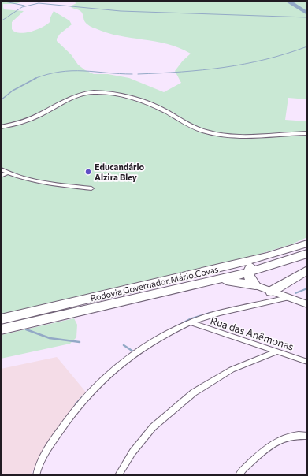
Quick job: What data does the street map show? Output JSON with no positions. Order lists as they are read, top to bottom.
{
  "streets": {
    "highway": ["Rodovia Governador Mário Covas"],
    "street": ["Rua das Anêmonas"]
  },
  "places": ["Educandário Alzira Bley"]
}
